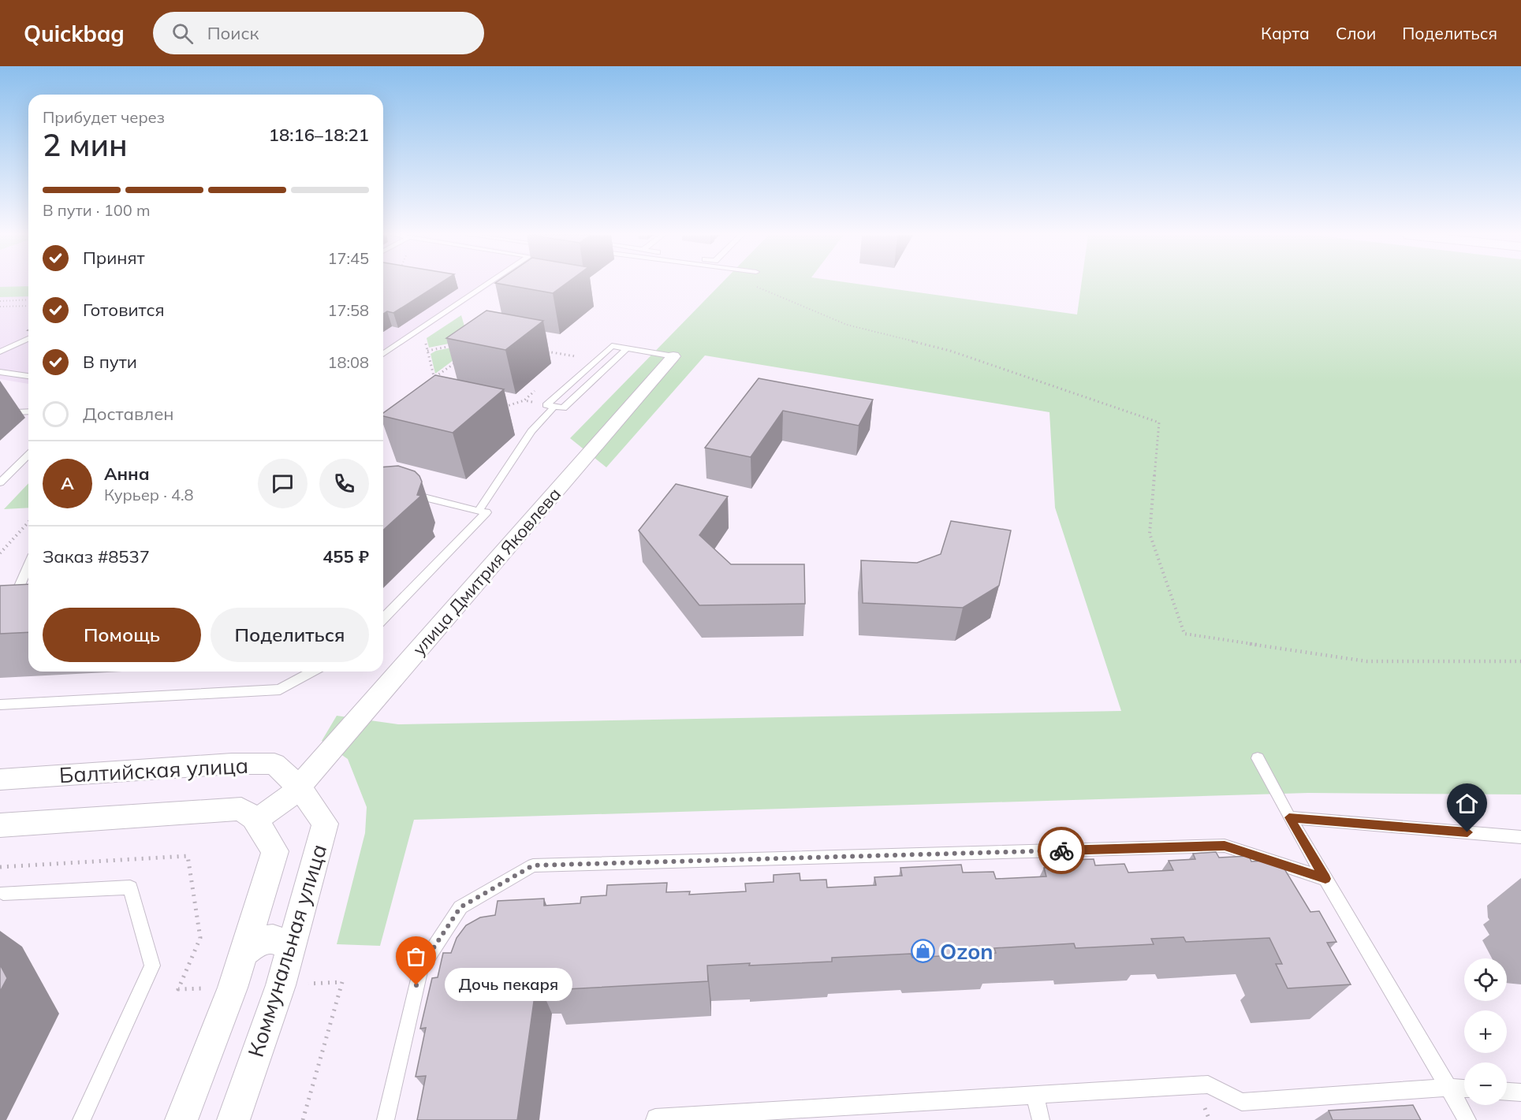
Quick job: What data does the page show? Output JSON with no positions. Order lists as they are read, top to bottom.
{
  "streets": {
    "street": ["улица Дмитрия Яковлева", "Балтийская улица", "Коммунальная улица"]
  },
  "crossings": [
    ["улица Дмитрия Яковлева", "Балтийская улица"],
    ["улица Дмитрия Яковлева", "Коммунальная улица"],
    ["Балтийская улица", "Коммунальная улица"]
  ],
  "places": {
    "shop": ["Ozon"],
    "other": ["Дочь пекаря"]
  },
  "page": {
    "header": "Quickbag",
    "search": "Поиск",
    "nav": ["Карта", "Слои", "Поделиться"],
    "heading": ["2 мин", "Прибудет через", "18:16–18:21"],
    "panel": [
      "Анна",
      "Курьер · 4.8",
      "Заказ #8537",
      "455 ₽"
    ],
    "bar": "В пути · 100 m",
    "list": [
      ["Принят", "17:45"],
      ["Готовится", "17:58"],
      ["В пути", "18:08"],
      "Доставлен"
    ],
    "round": "А",
    "buttons": ["Помощь", "Поделиться"],
    "map_buttons": ["+", "−"],
    "bubble": "Дочь пекаря"
  }
}
